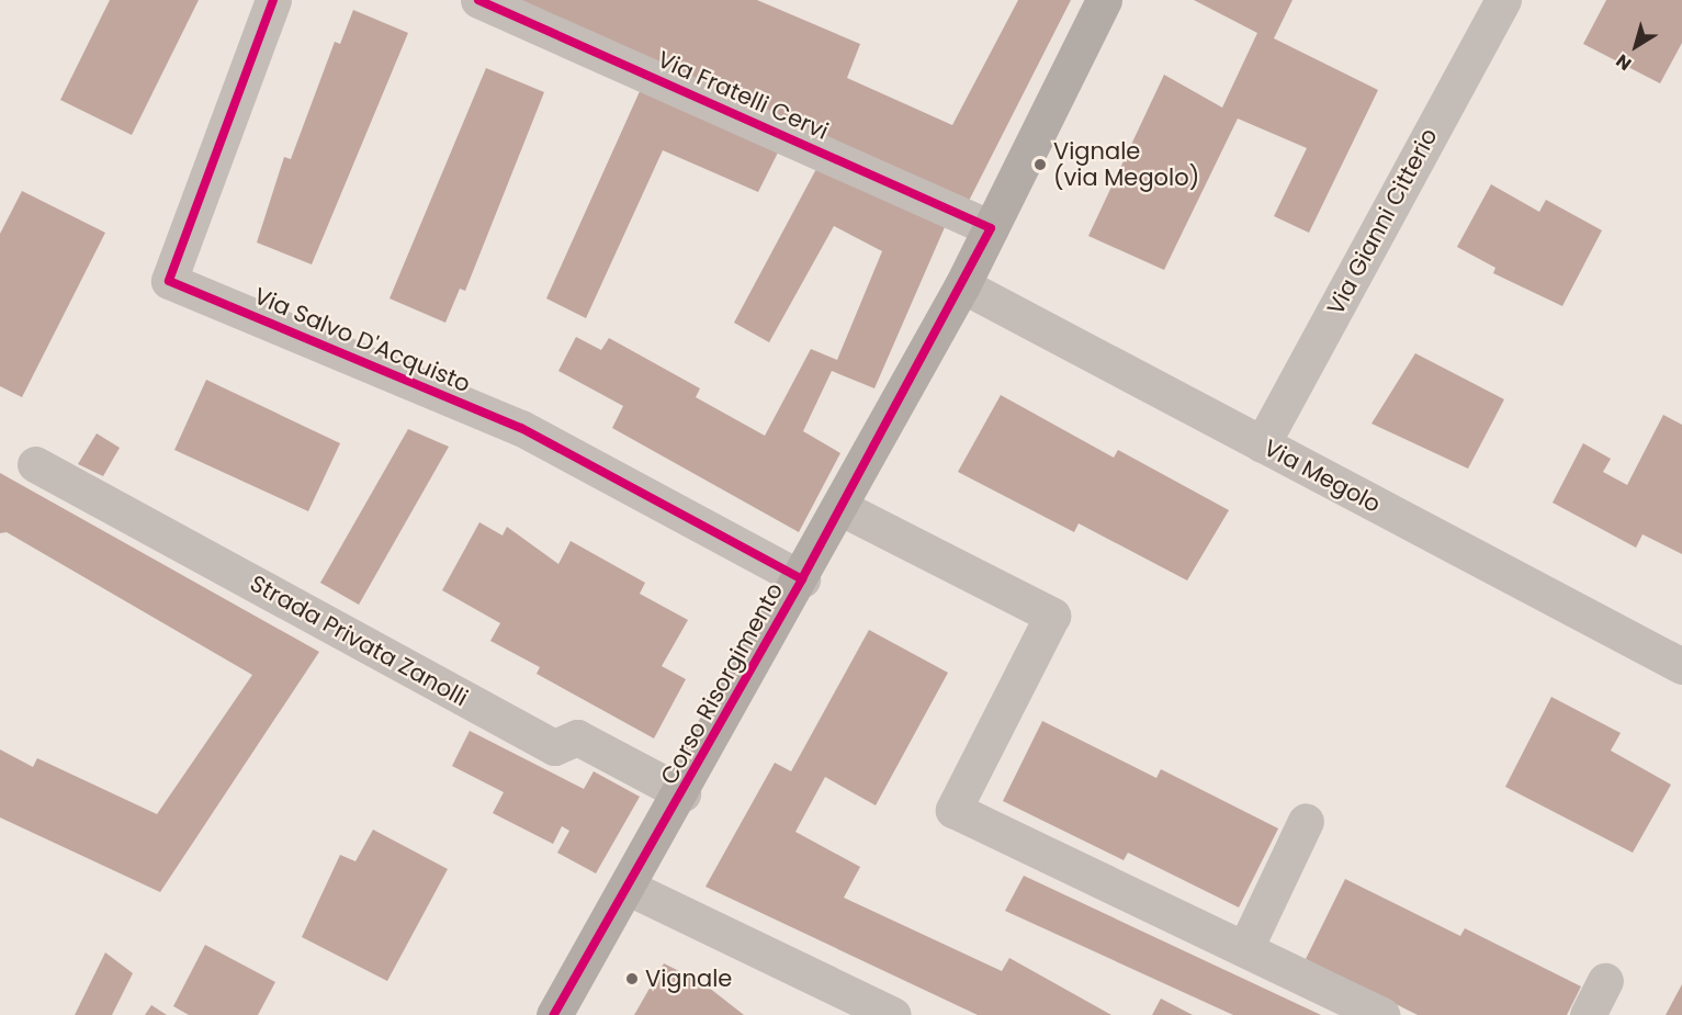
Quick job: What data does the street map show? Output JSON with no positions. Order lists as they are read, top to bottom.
{
  "streets": {
    "main road": ["Corso Risorgimento"],
    "street": [
      "Via Fratelli Cervi",
      "Via Gianni Citterio",
      "Via Salvo D'Acquisto",
      "Via Megolo",
      "Strada Privata Zanolli"
    ]
  },
  "crossings": [
    ["Via Fratelli Cervi", "Corso Risorgimento"],
    ["Via Gianni Citterio", "Via Megolo"],
    ["Via Salvo D'Acquisto", "Corso Risorgimento"],
    ["Via Megolo", "Corso Risorgimento"],
    ["Strada Privata Zanolli", "Corso Risorgimento"]
  ],
  "places": ["Vignale (via Megolo)", "Vignale"],
  "north": "bottom left"
}
